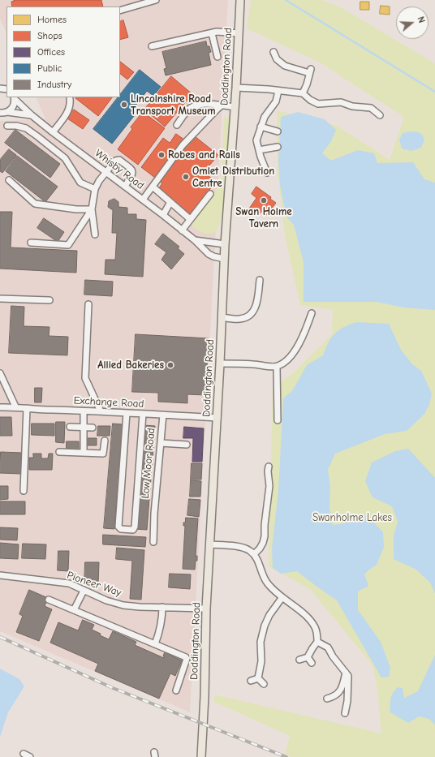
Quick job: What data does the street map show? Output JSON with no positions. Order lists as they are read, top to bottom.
{
  "streets": {
    "main road": ["Doddington Road"],
    "street": [
      "Whisby Road",
      "Exchange Road",
      "Low Moor Road",
      "Pioneer Way"
    ]
  },
  "crossings": [
    ["Doddington Road", "Whisby Road"],
    ["Doddington Road", "Exchange Road"],
    ["Doddington Road", "Pioneer Way"],
    ["Exchange Road", "Low Moor Road"]
  ],
  "parks": ["Swanholme Lakes"],
  "places": [
    "Lincolnshire Road Transport Museum",
    "Robes and Rails",
    "Omlet Distribution Centre",
    "Swan Holme Tavern",
    "Allied Bakeries"
  ],
  "legend": [
    "Homes",
    "Shops",
    "Offices",
    "Public",
    "Industry"
  ],
  "north": "right"
}
